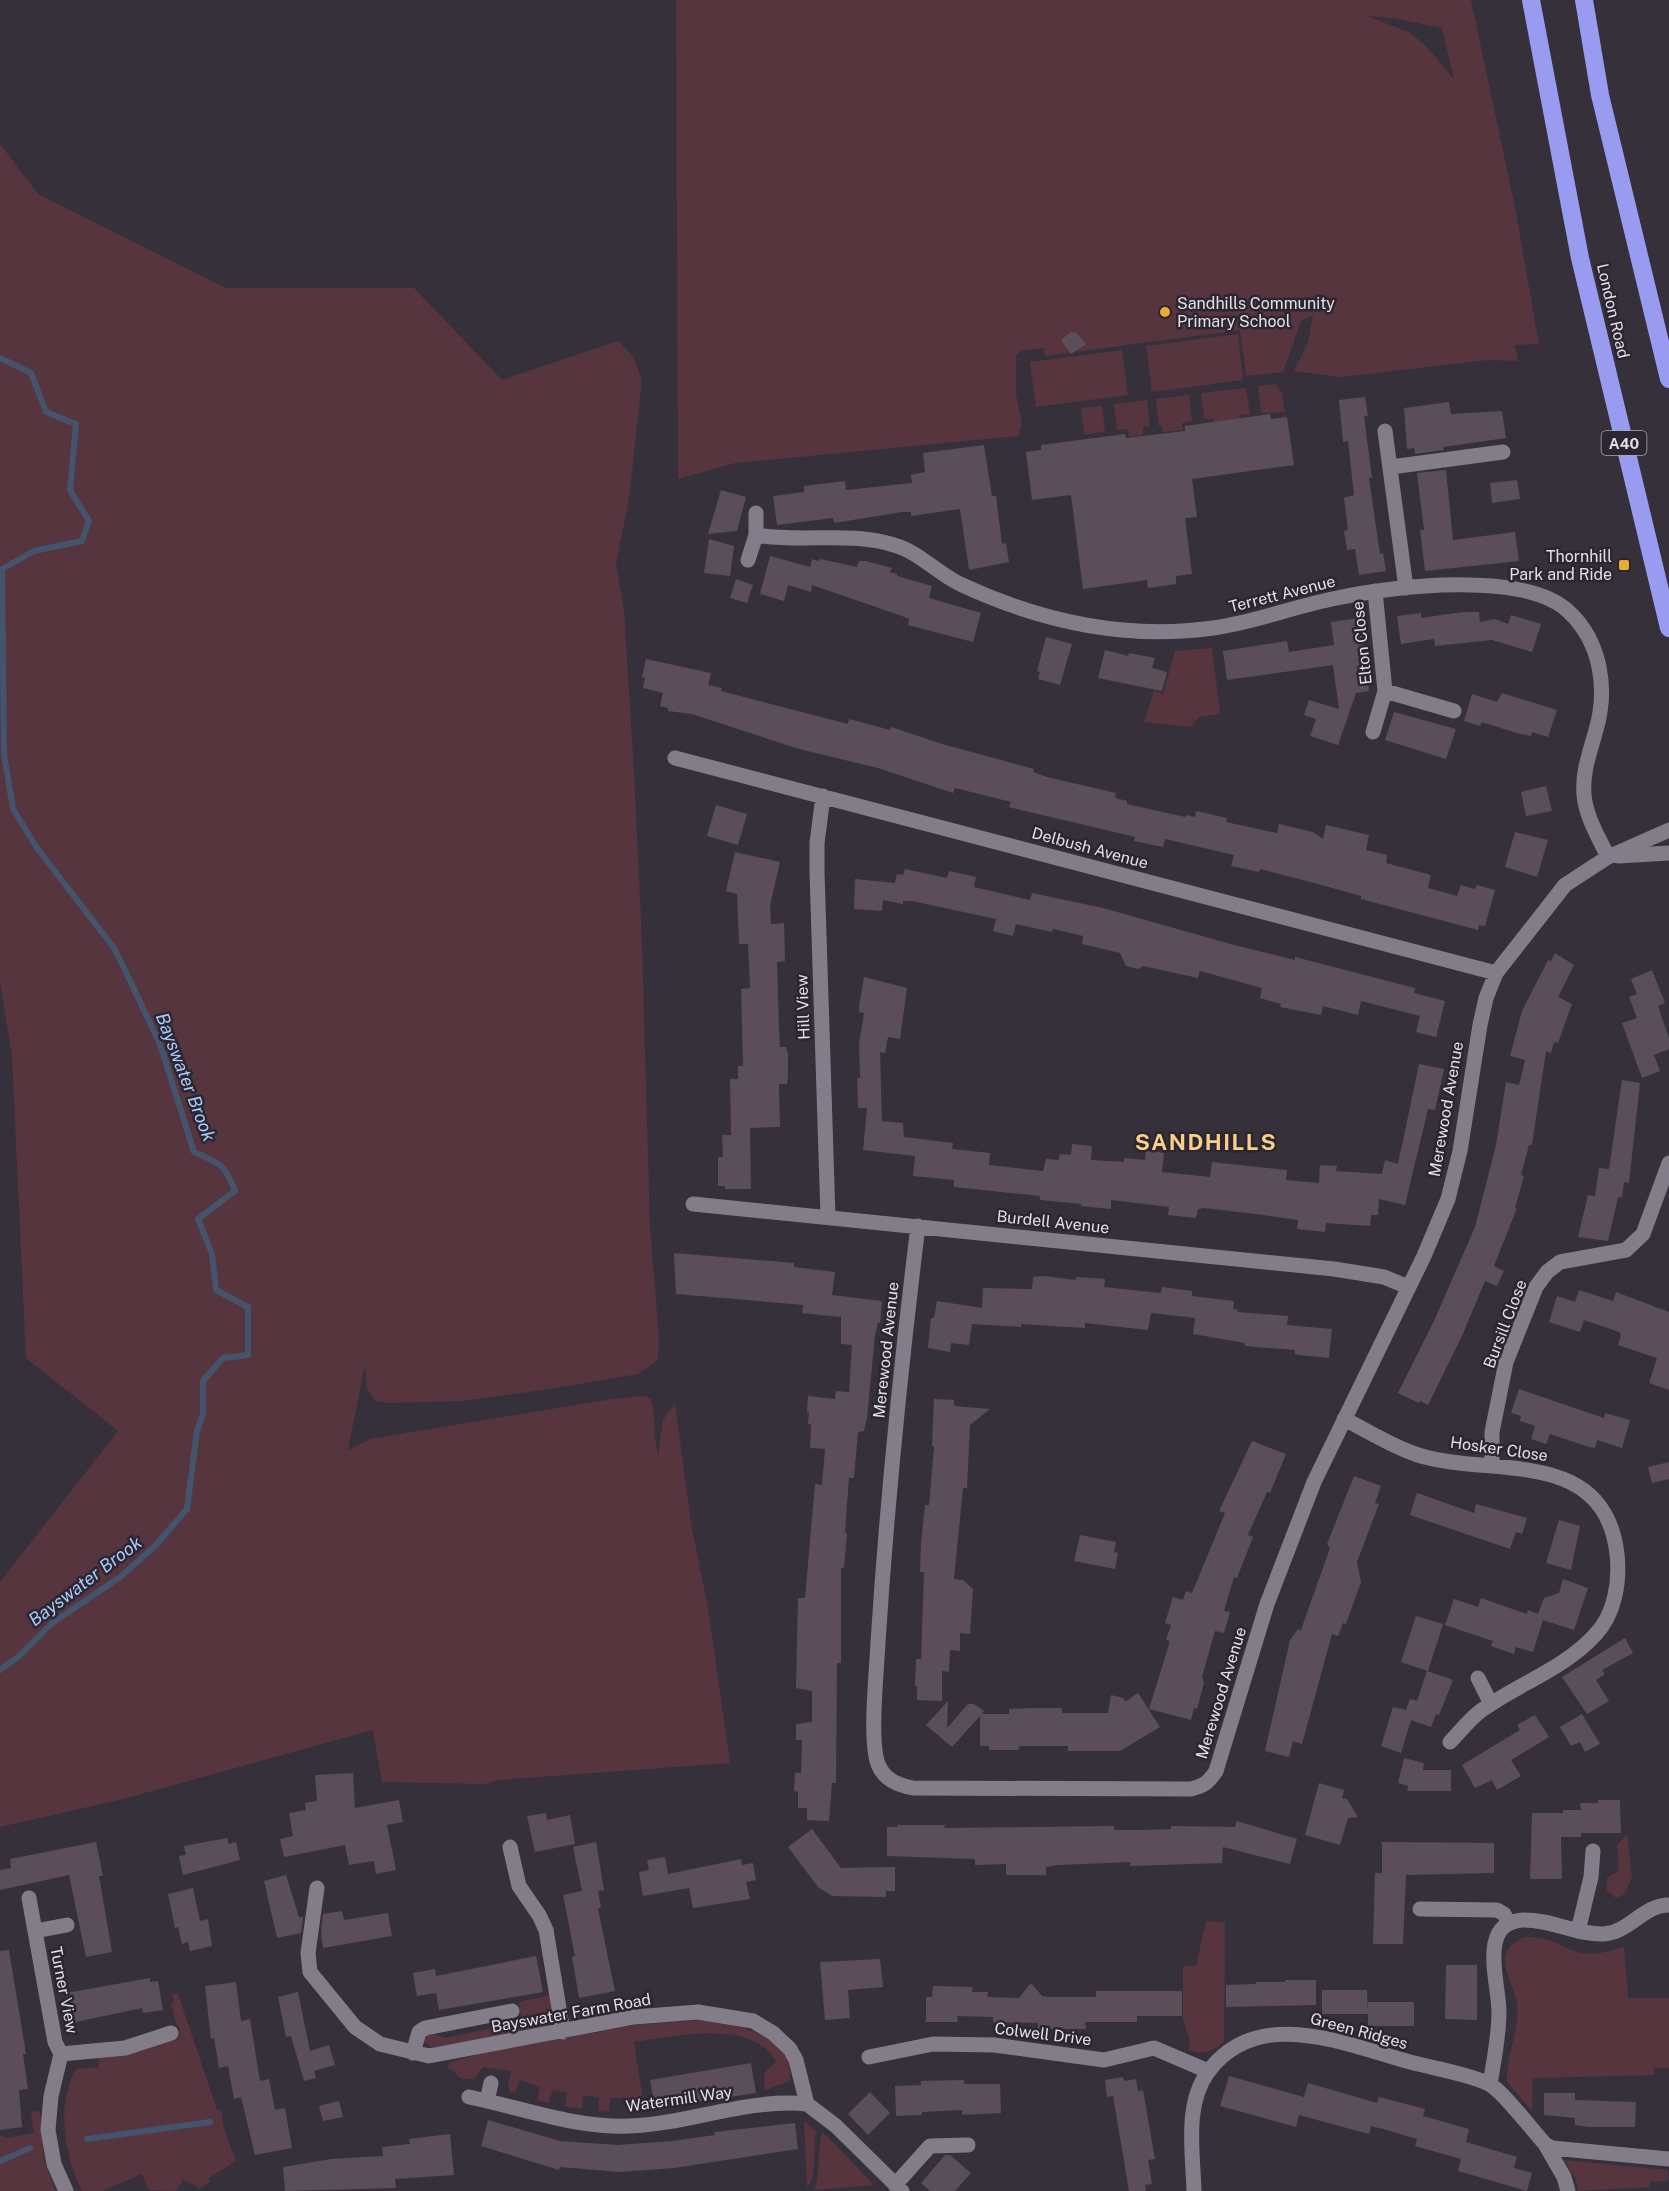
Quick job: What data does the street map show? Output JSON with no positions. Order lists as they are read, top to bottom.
{
  "streets": {
    "highway": ["London Road", "A40"],
    "street": [
      "Terrett Avenue",
      "Elton Close",
      "Delbush Avenue",
      "Hill View",
      "Merewood Avenue",
      "Burdell Avenue",
      "Bursill Close",
      "Hosker Close",
      "Turner View",
      "Bayswater Farm Road",
      "Green Ridges",
      "Colwell Drive",
      "Watermill Way"
    ]
  },
  "crossings": [
    ["Terrett Avenue", "Elton Close"],
    ["Terrett Avenue", "Merewood Avenue"],
    ["Delbush Avenue", "Hill View"],
    ["Delbush Avenue", "Merewood Avenue"],
    ["Hill View", "Burdell Avenue"],
    ["Merewood Avenue", "Burdell Avenue"],
    ["Merewood Avenue", "Hosker Close"],
    ["Bursill Close", "Hosker Close"],
    ["Bayswater Farm Road", "Watermill Way"],
    ["Green Ridges", "Colwell Drive"]
  ],
  "districts": ["SANDHILLS"],
  "water": ["Bayswater Brook"],
  "places": {
    "other": ["Sandhills Community Primary School"],
    "transit": ["Thornhill Park and Ride"]
  }
}
